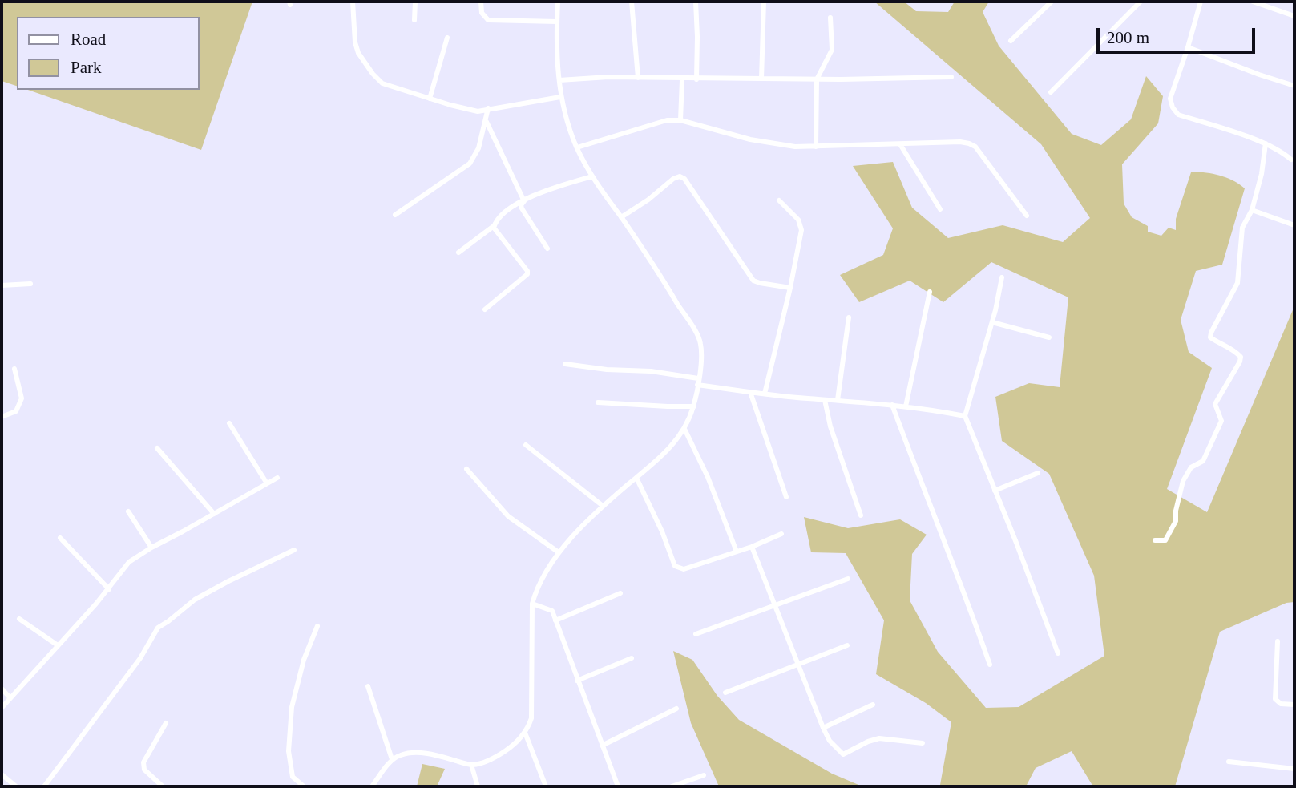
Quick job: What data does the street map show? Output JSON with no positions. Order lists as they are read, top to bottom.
{
  "legend": ["Road", "Park"],
  "scale_bar": "200 m"
}
